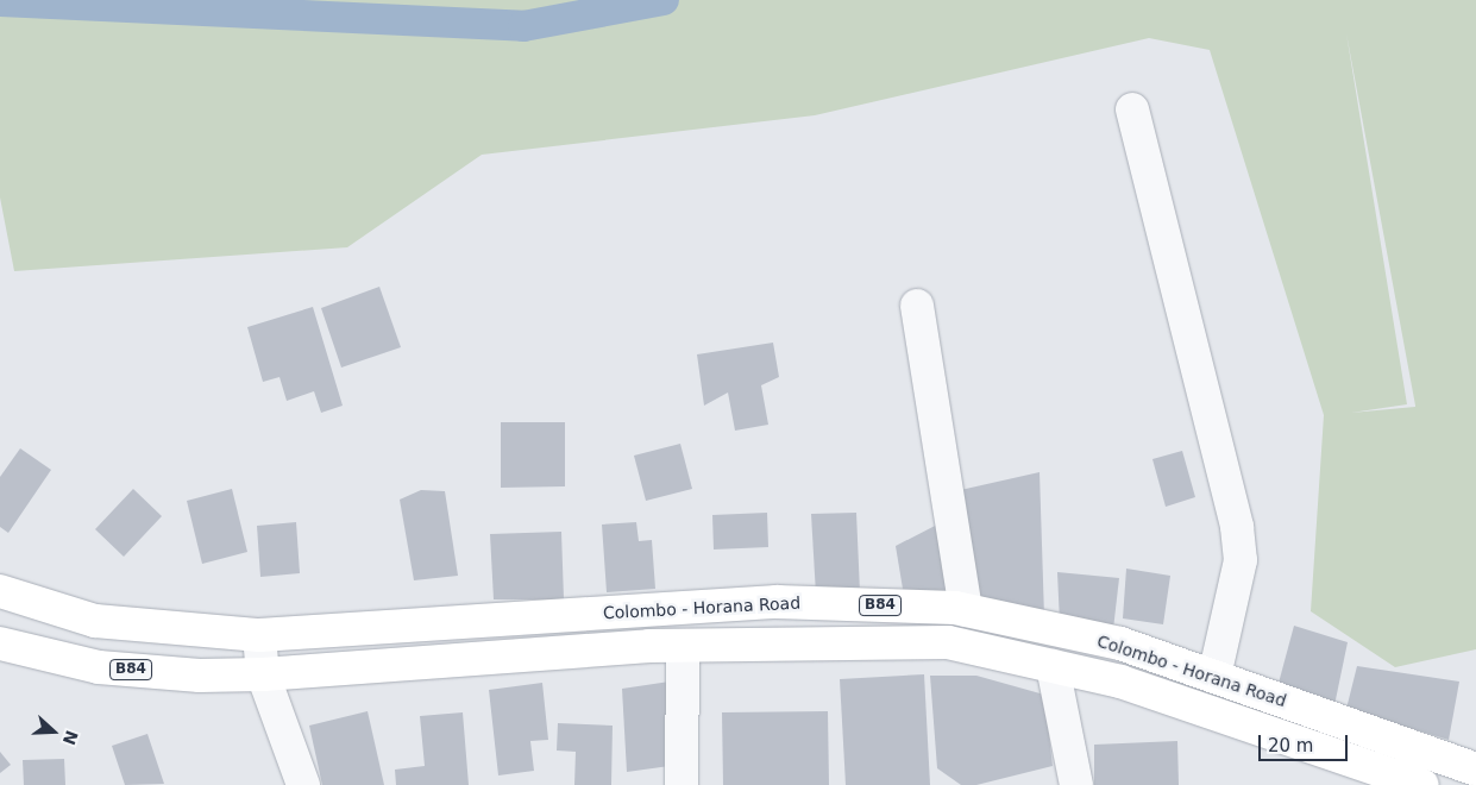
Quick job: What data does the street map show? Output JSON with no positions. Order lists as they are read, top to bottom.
{
  "streets": {
    "main road": ["B84", "Colombo - Horana Road"]
  },
  "crossings": [
    ["B84", "Colombo - Horana Road"]
  ],
  "scale_bar": "20 m",
  "north": "right"
}
